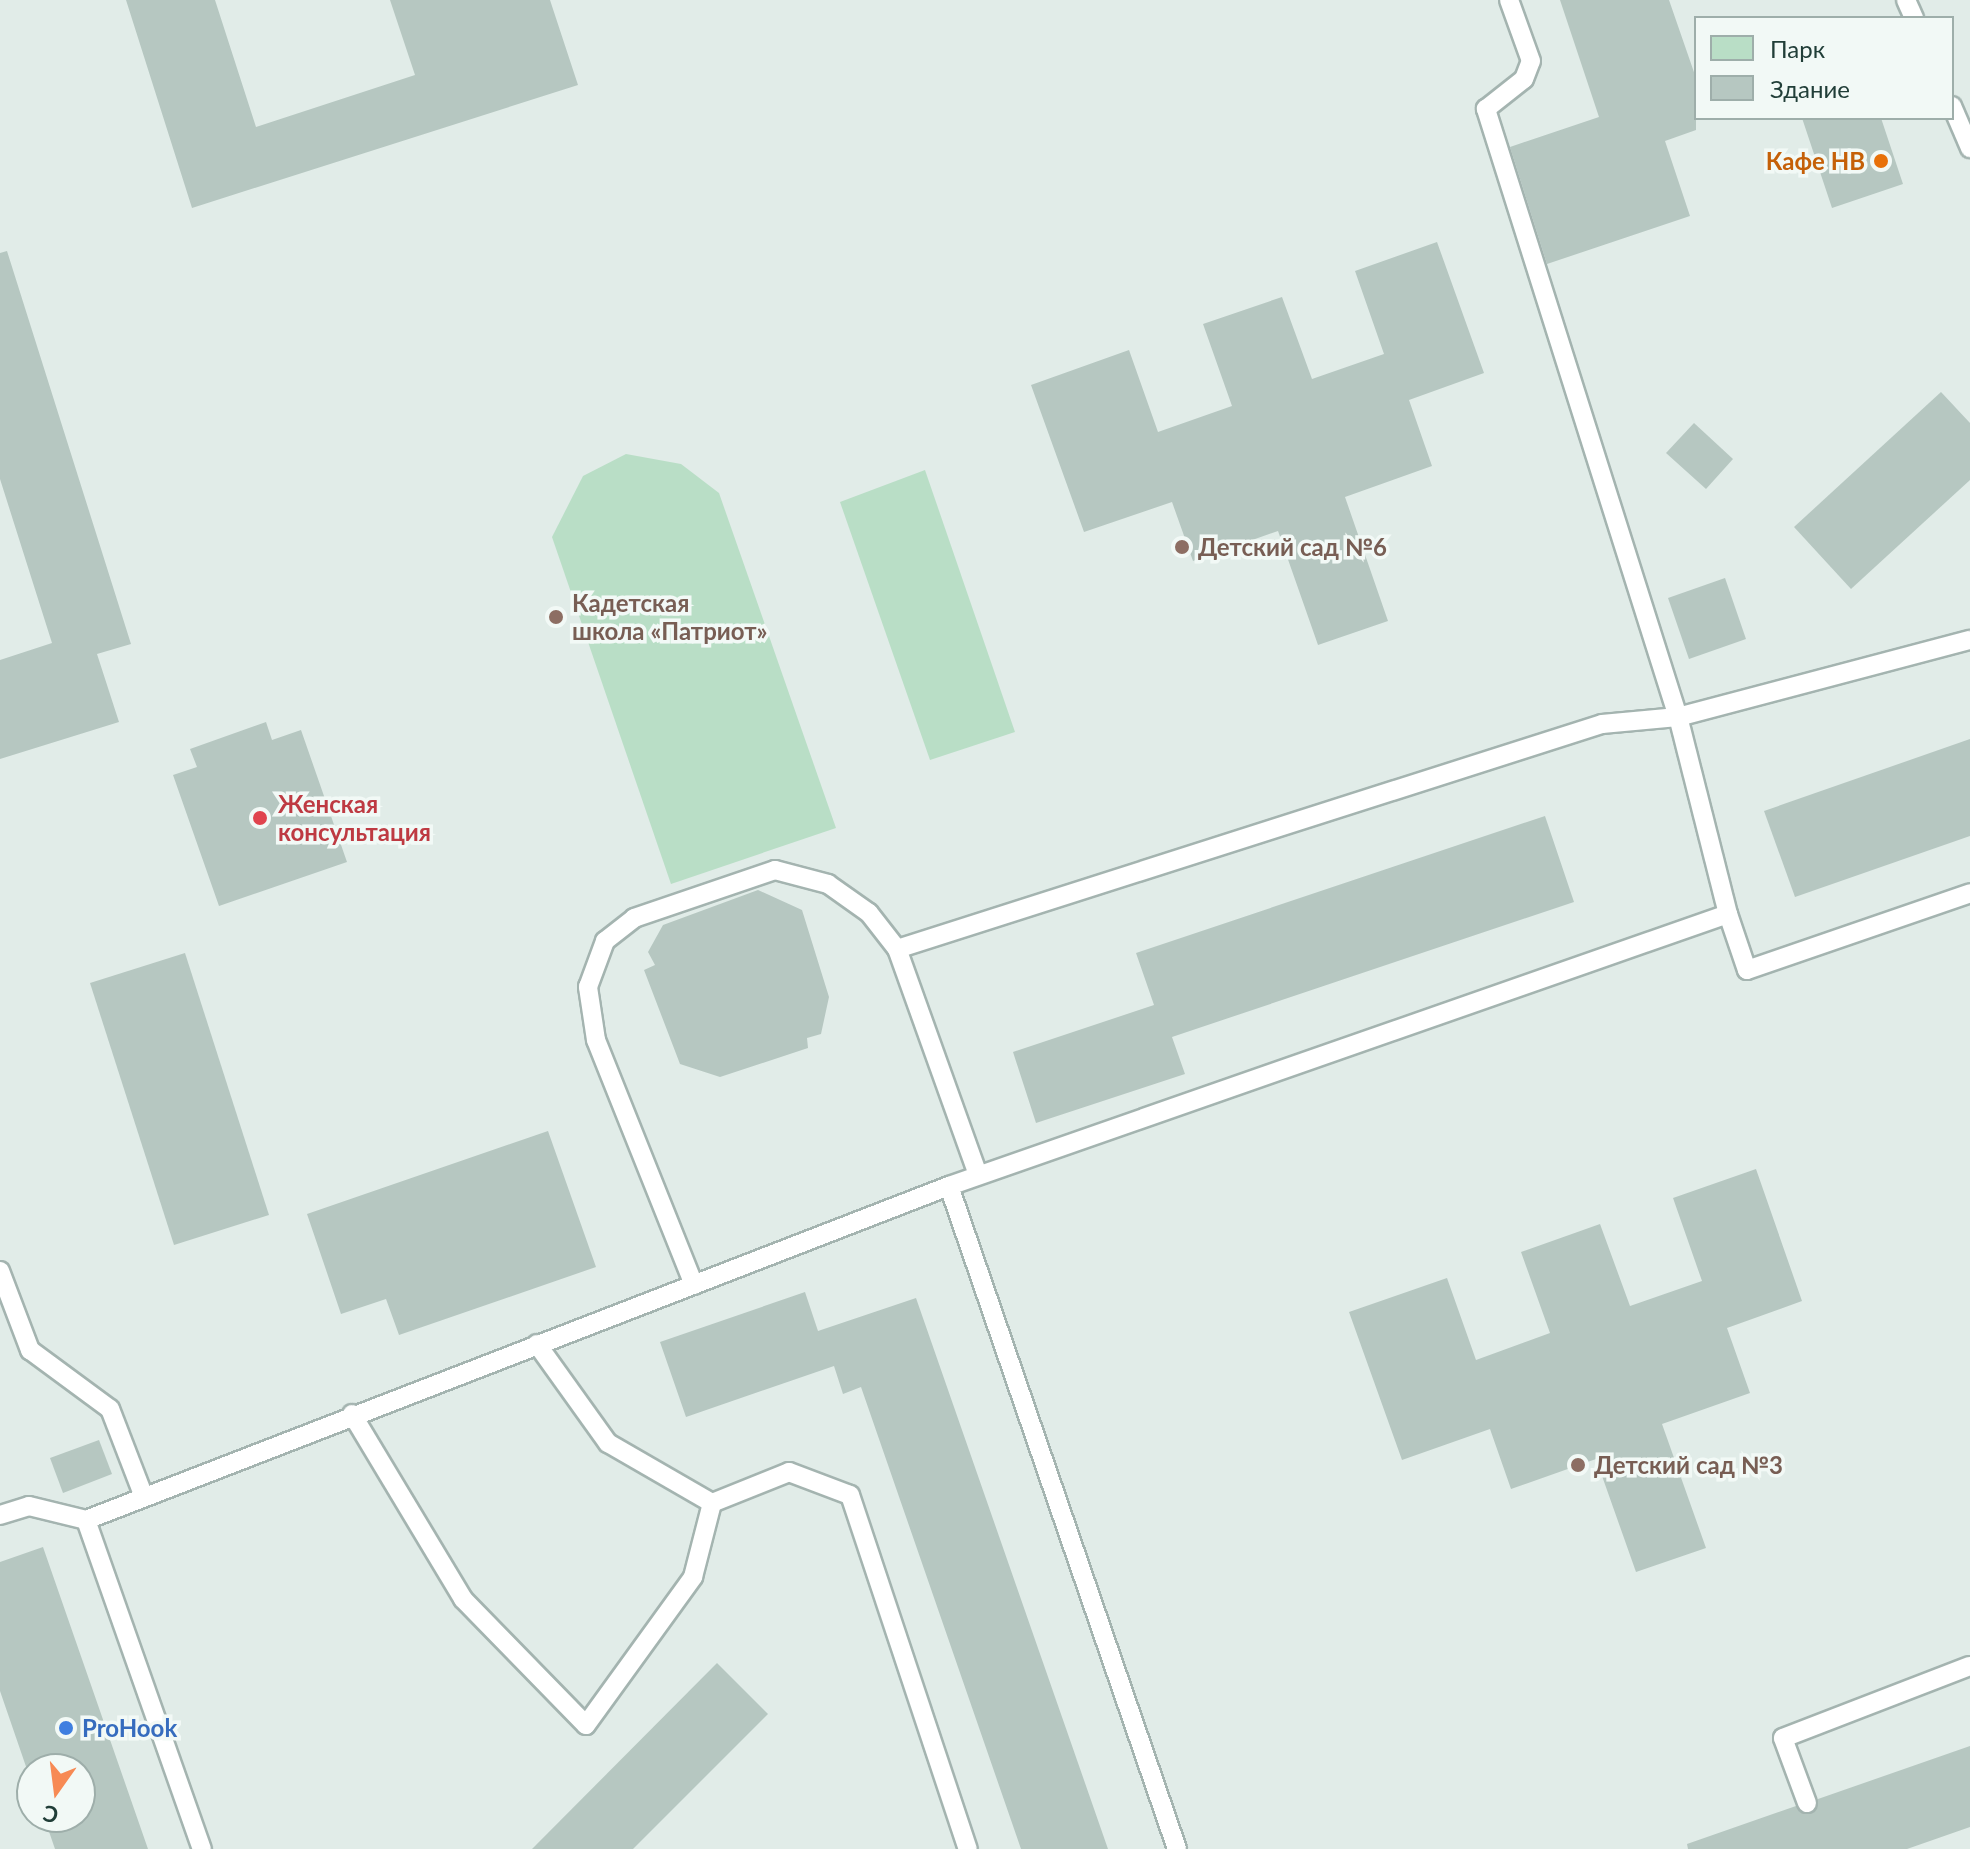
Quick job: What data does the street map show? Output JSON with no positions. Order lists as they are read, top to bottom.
{
  "places": [
    "Кафе HB",
    "Детский сад №6",
    "Кадетская школа «Патриот»",
    "Женская консультация",
    "Детский сад №3",
    "ProHook"
  ],
  "legend": ["Парк", "Здание"],
  "north": "bottom"
}
